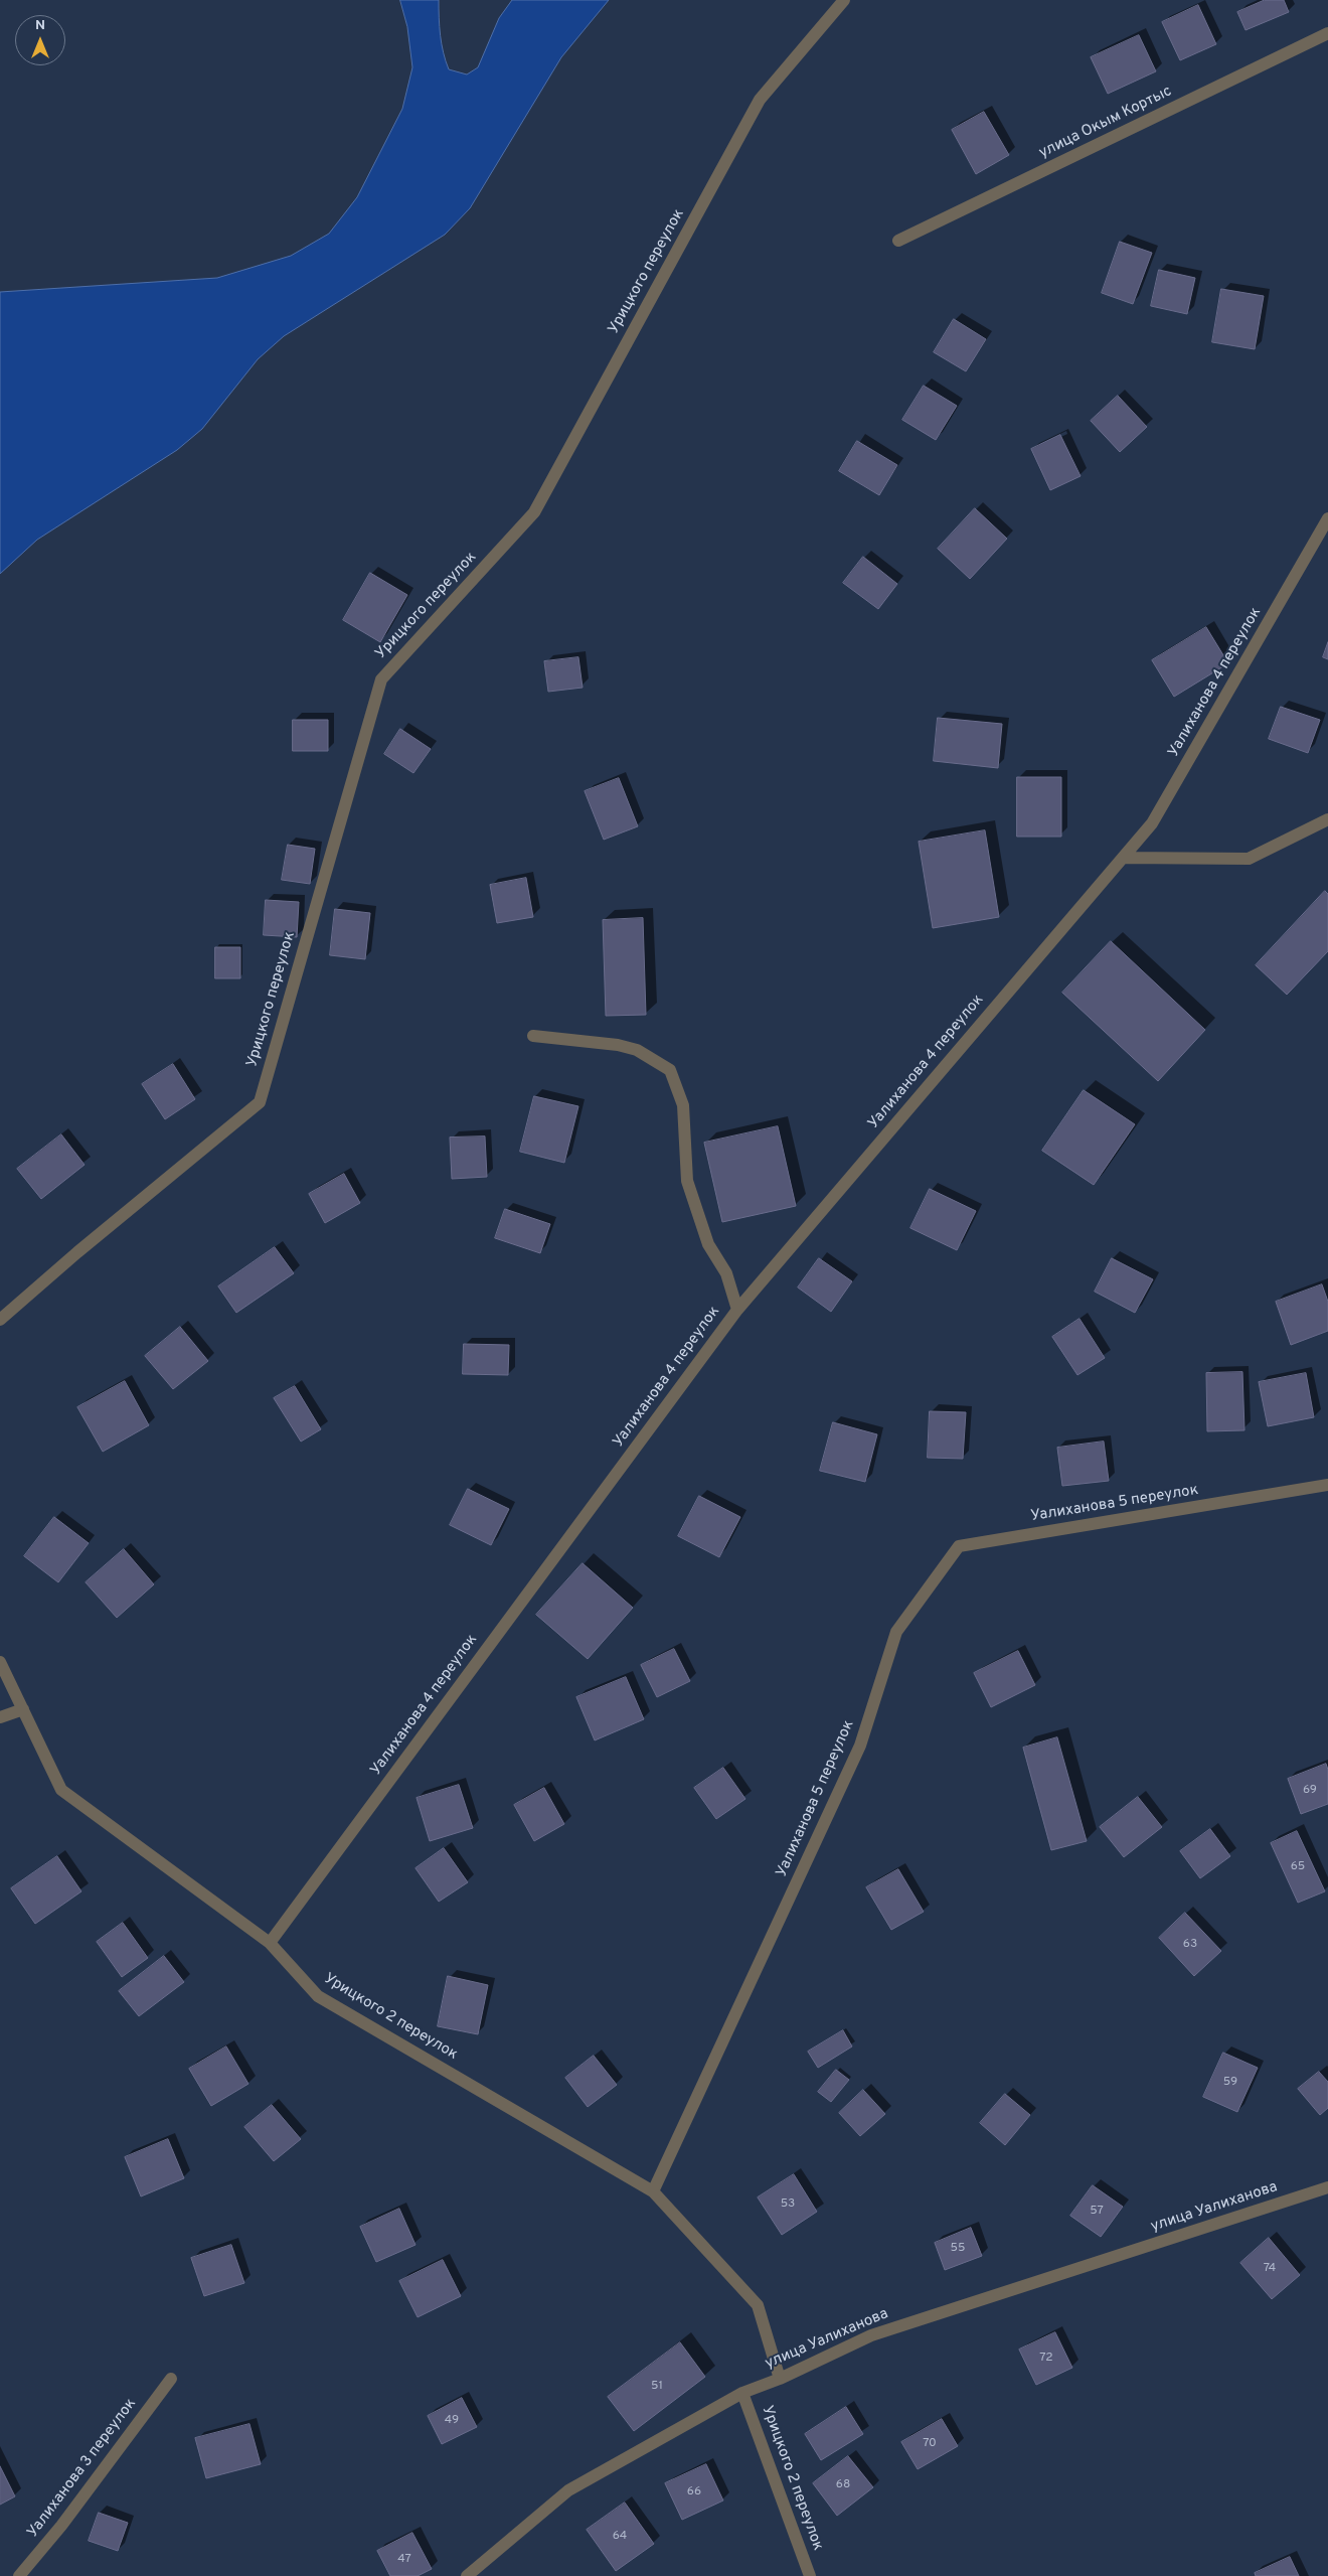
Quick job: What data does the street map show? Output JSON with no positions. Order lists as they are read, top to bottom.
{
  "streets": {
    "street": [
      "улица Окым Кортыс",
      "Урицкого переулок",
      "Уалиханова 4 переулок",
      "Уалиханова 5 переулок",
      "Урицкого 2 переулок",
      "улица Уалиханова",
      "Уалиханова 3 переулок"
    ]
  },
  "crossings": [
    ["Уалиханова 4 переулок", "Урицкого 2 переулок"],
    ["Уалиханова 5 переулок", "Урицкого 2 переулок"],
    ["Урицкого 2 переулок", "улица Уалиханова"]
  ],
  "house_numbers": [
    "69",
    "65",
    "63",
    "59",
    "53",
    "57",
    "55",
    "74",
    "72",
    "51",
    "49",
    "70",
    "68",
    "66",
    "64",
    "47"
  ],
  "north": "top"
}
